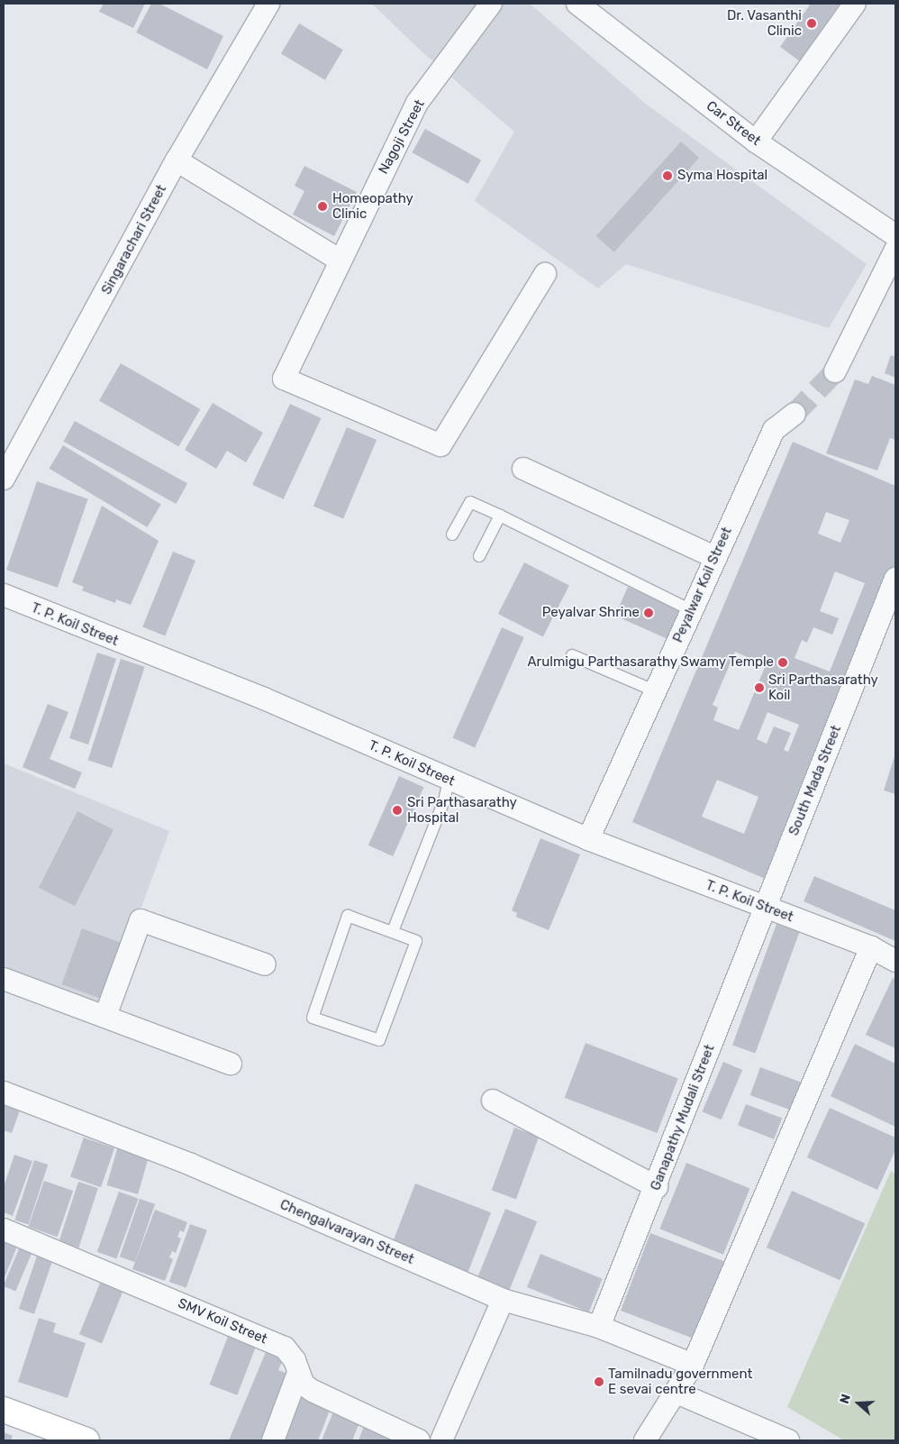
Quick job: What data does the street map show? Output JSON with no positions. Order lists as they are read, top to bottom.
{
  "streets": {
    "street": [
      "Car Street",
      "Nagoji Street",
      "Singarachari Street",
      "Peyalwar Koil Street",
      "T. P. Koil Street",
      "South Mada Street",
      "Ganapathy Mudali Street",
      "Chengalvarayan Street",
      "SMV Koil Street"
    ]
  },
  "crossings": [
    ["Peyalwar Koil Street", "T. P. Koil Street"],
    ["T. P. Koil Street", "South Mada Street"],
    ["T. P. Koil Street", "Ganapathy Mudali Street"],
    ["South Mada Street", "Ganapathy Mudali Street"],
    ["Ganapathy Mudali Street", "Chengalvarayan Street"]
  ],
  "places": [
    "Dr. Vasanthi Clinic",
    "Syma Hospital",
    "Homeopathy Clinic",
    "Peyalvar Shrine",
    "Arulmigu Parthasarathy Swamy Temple",
    "Sri Parthasarathy Koil",
    "Sri Parthasarathy Hospital",
    "Tamilnadu government E sevai centre"
  ],
  "north": "left"
}
